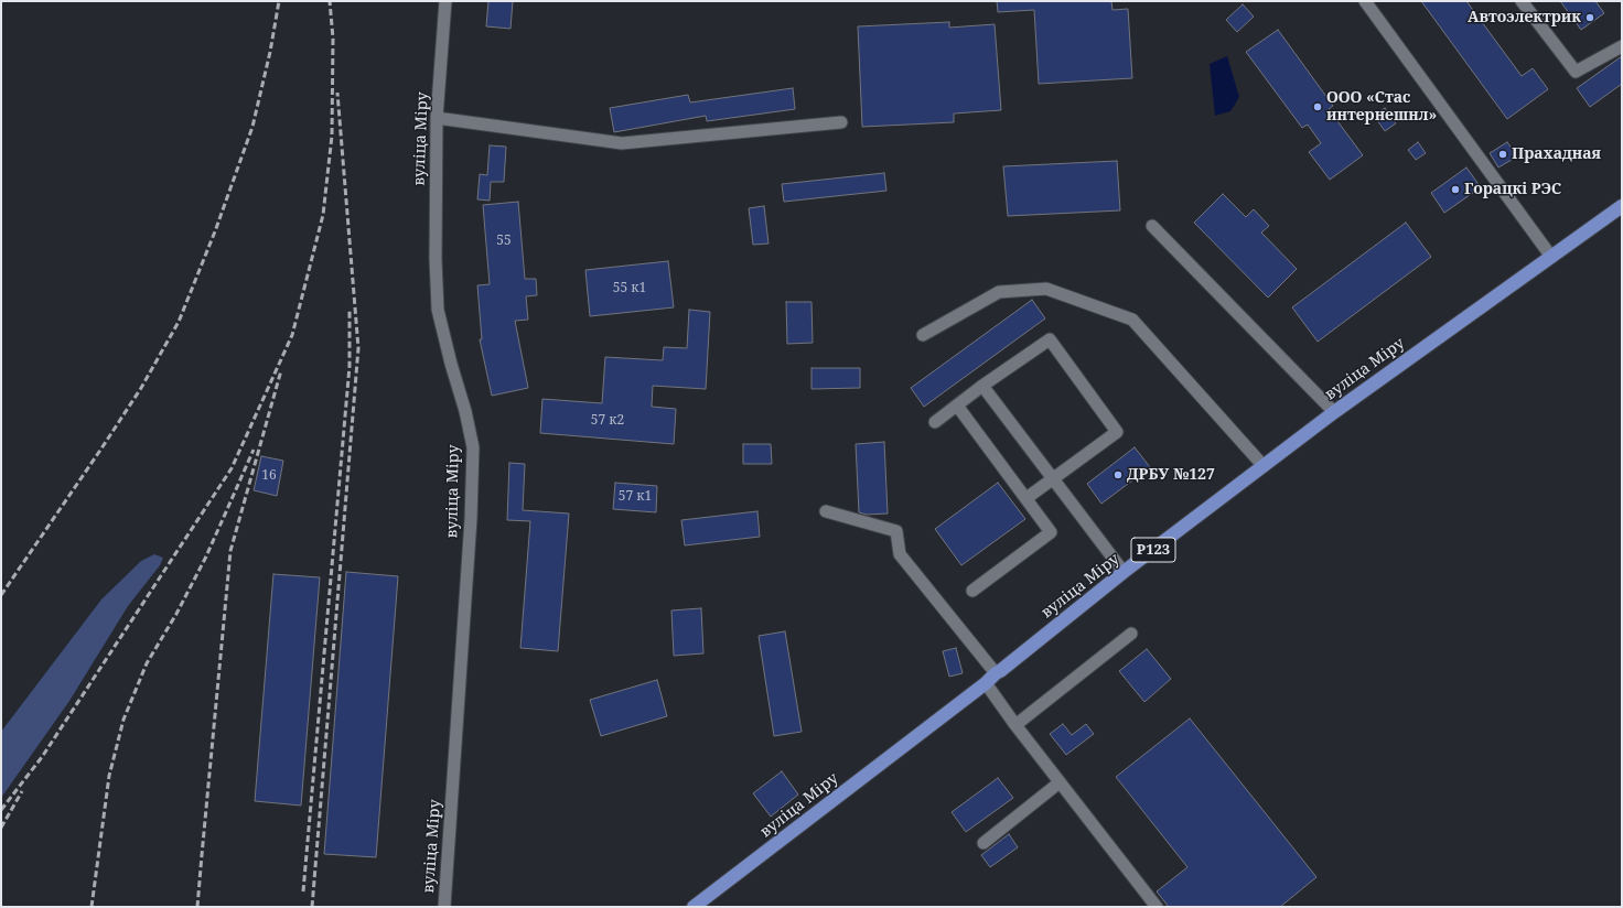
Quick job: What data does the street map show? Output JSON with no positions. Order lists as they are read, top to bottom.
{
  "streets": {
    "main road": ["вуліца Міру", "Р123"]
  },
  "places": [
    "Автоэлектрик",
    "ООО «Стас интернешнл»",
    "Прахадная",
    "Горацкі РЭС",
    "ДРБУ №127"
  ],
  "house_numbers": [
    "55",
    "55 к1",
    "57 к2",
    "16",
    "57 к1"
  ]
}
